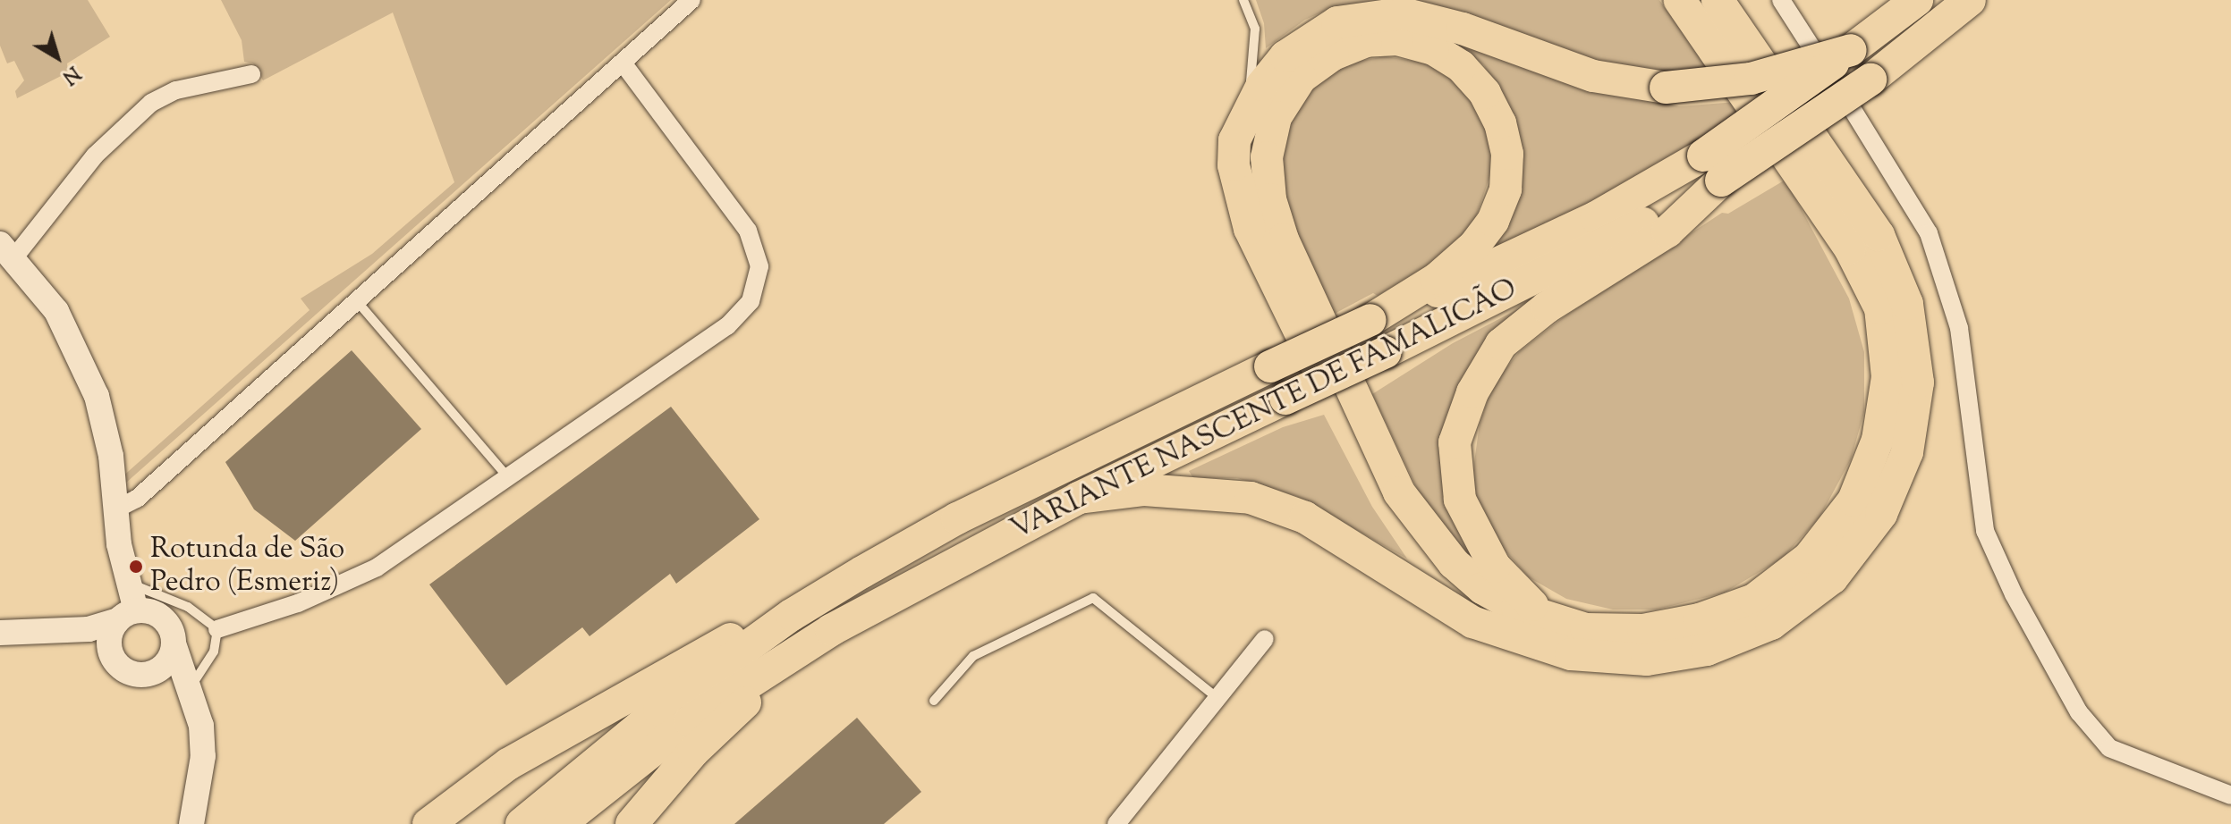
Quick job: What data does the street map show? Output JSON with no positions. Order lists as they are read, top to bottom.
{
  "streets": {
    "highway": ["VARIANTE NASCENTE DE FAMALICÃO"]
  },
  "places": ["Rotunda de São Pedro (Esmeriz)"],
  "north": "bottom right"
}
